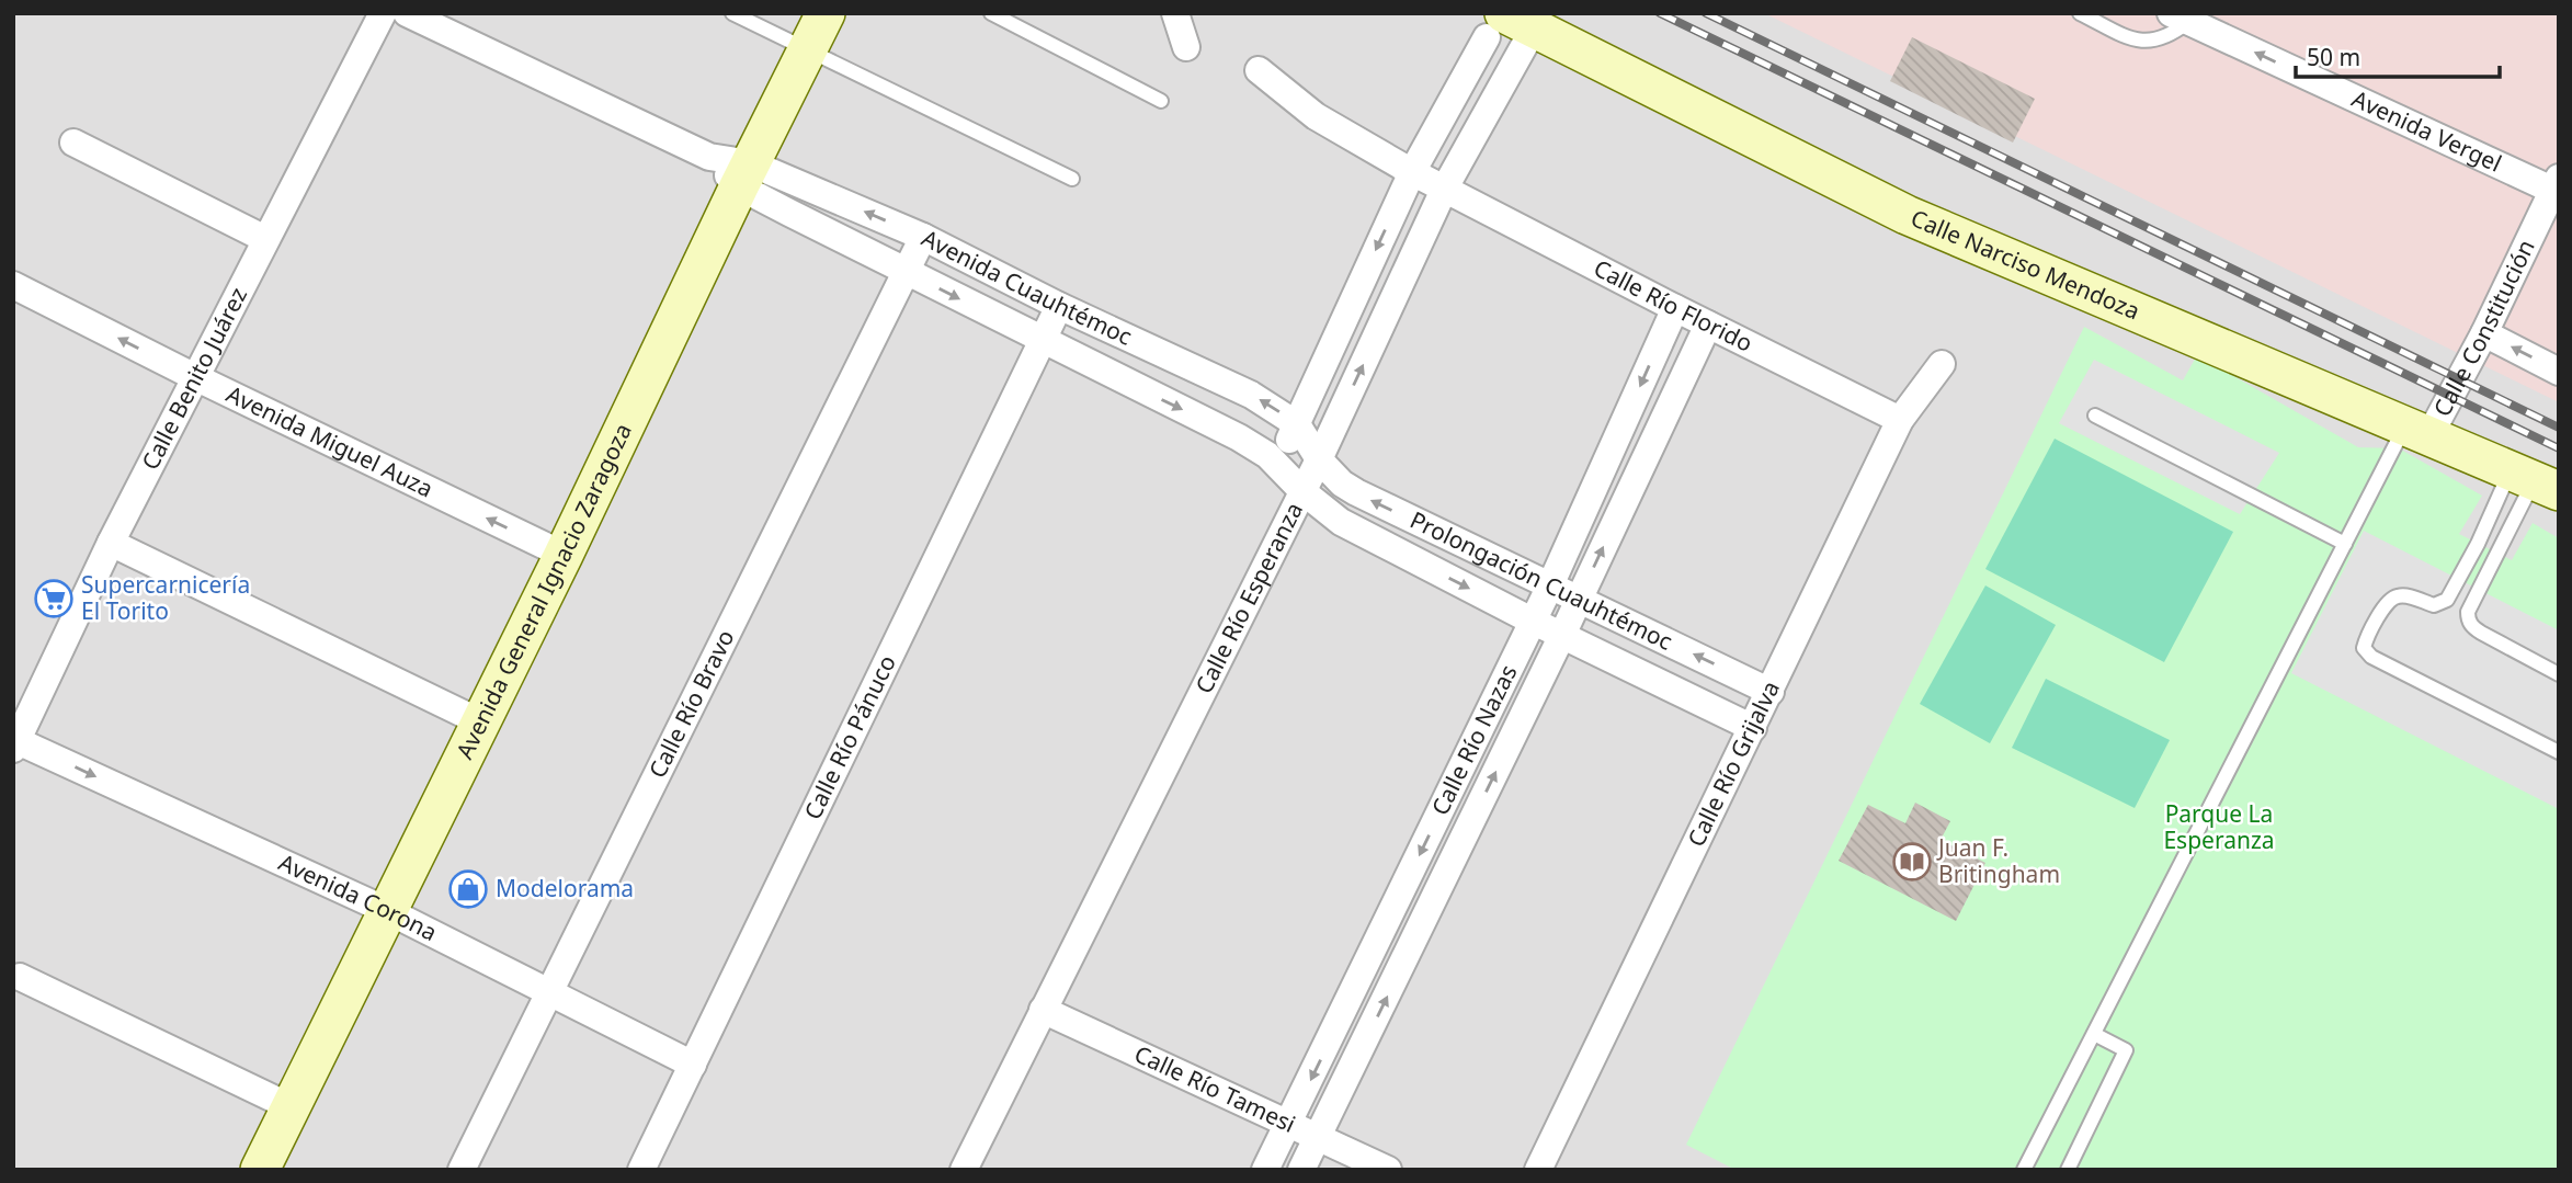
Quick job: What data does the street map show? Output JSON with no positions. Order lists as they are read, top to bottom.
{
  "streets": {
    "street": [
      "Avenida Vergel",
      "Calle Narciso Mendoza",
      "Avenida Cuauhtémoc",
      "Calle Río Florido",
      "Calle Constitución",
      "Calle Benito Juárez",
      "Avenida Miguel Auza",
      "Prolongación Cuauhtémoc",
      "Avenida General Ignacio Zaragoza",
      "Calle Río Esperanza",
      "Calle Río Bravo",
      "Calle Río Pánuco",
      "Calle Río Nazas",
      "Calle Río Grijalva",
      "Avenida Corona",
      "Calle Río Tamesi"
    ]
  },
  "crossings": [
    ["Avenida Vergel", "Calle Constitución"],
    ["Calle Narciso Mendoza", "Calle Constitución"],
    ["Calle Narciso Mendoza", "Calle Río Esperanza"],
    ["Avenida Cuauhtémoc", "Prolongación Cuauhtémoc"],
    ["Avenida Cuauhtémoc", "Avenida General Ignacio Zaragoza"],
    ["Avenida Cuauhtémoc", "Calle Río Esperanza"],
    ["Avenida Cuauhtémoc", "Calle Río Bravo"],
    ["Avenida Cuauhtémoc", "Calle Río Pánuco"],
    ["Calle Río Florido", "Calle Río Esperanza"],
    ["Calle Río Florido", "Calle Río Nazas"],
    ["Calle Río Florido", "Calle Río Grijalva"],
    ["Calle Benito Juárez", "Avenida Miguel Auza"],
    ["Calle Benito Juárez", "Avenida Corona"],
    ["Avenida Miguel Auza", "Avenida General Ignacio Zaragoza"],
    ["Prolongación Cuauhtémoc", "Calle Río Esperanza"],
    ["Prolongación Cuauhtémoc", "Calle Río Nazas"],
    ["Prolongación Cuauhtémoc", "Calle Río Grijalva"],
    ["Avenida General Ignacio Zaragoza", "Avenida Corona"],
    ["Calle Río Esperanza", "Calle Río Tamesi"],
    ["Calle Río Bravo", "Avenida Corona"],
    ["Calle Río Pánuco", "Avenida Corona"],
    ["Calle Río Nazas", "Calle Río Tamesi"]
  ],
  "one_way": ["Avenida Vergel"],
  "parks": ["Parque La Esperanza"],
  "places": {
    "supermarket": ["Supercarnicería El Torito"],
    "library": ["Juan F. Britingham"],
    "shop": ["Modelorama"]
  },
  "scale_bar": "50 m"
}
